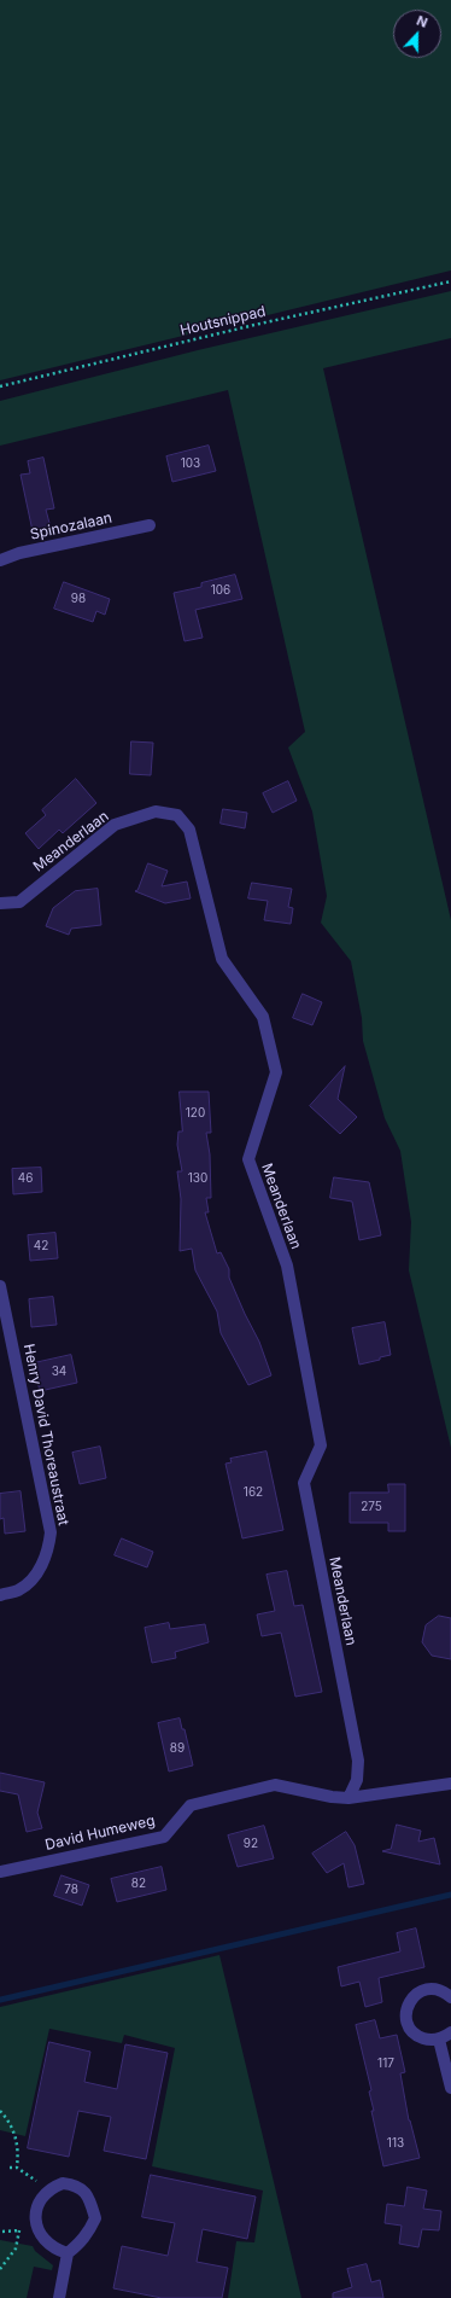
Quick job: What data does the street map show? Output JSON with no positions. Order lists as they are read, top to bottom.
{
  "streets": {
    "street": [
      "Spinozalaan",
      "Meanderlaan",
      "Henry David Thoreaustraat",
      "David Humeweg"
    ],
    "path": ["Houtsnippad"]
  },
  "crossings": [
    ["Meanderlaan", "David Humeweg"]
  ],
  "house_numbers": [
    "103",
    "106",
    "98",
    "120",
    "46",
    "130",
    "42",
    "34",
    "162",
    "275",
    "89",
    "92",
    "82",
    "78",
    "117",
    "113"
  ],
  "north": "top"
}
